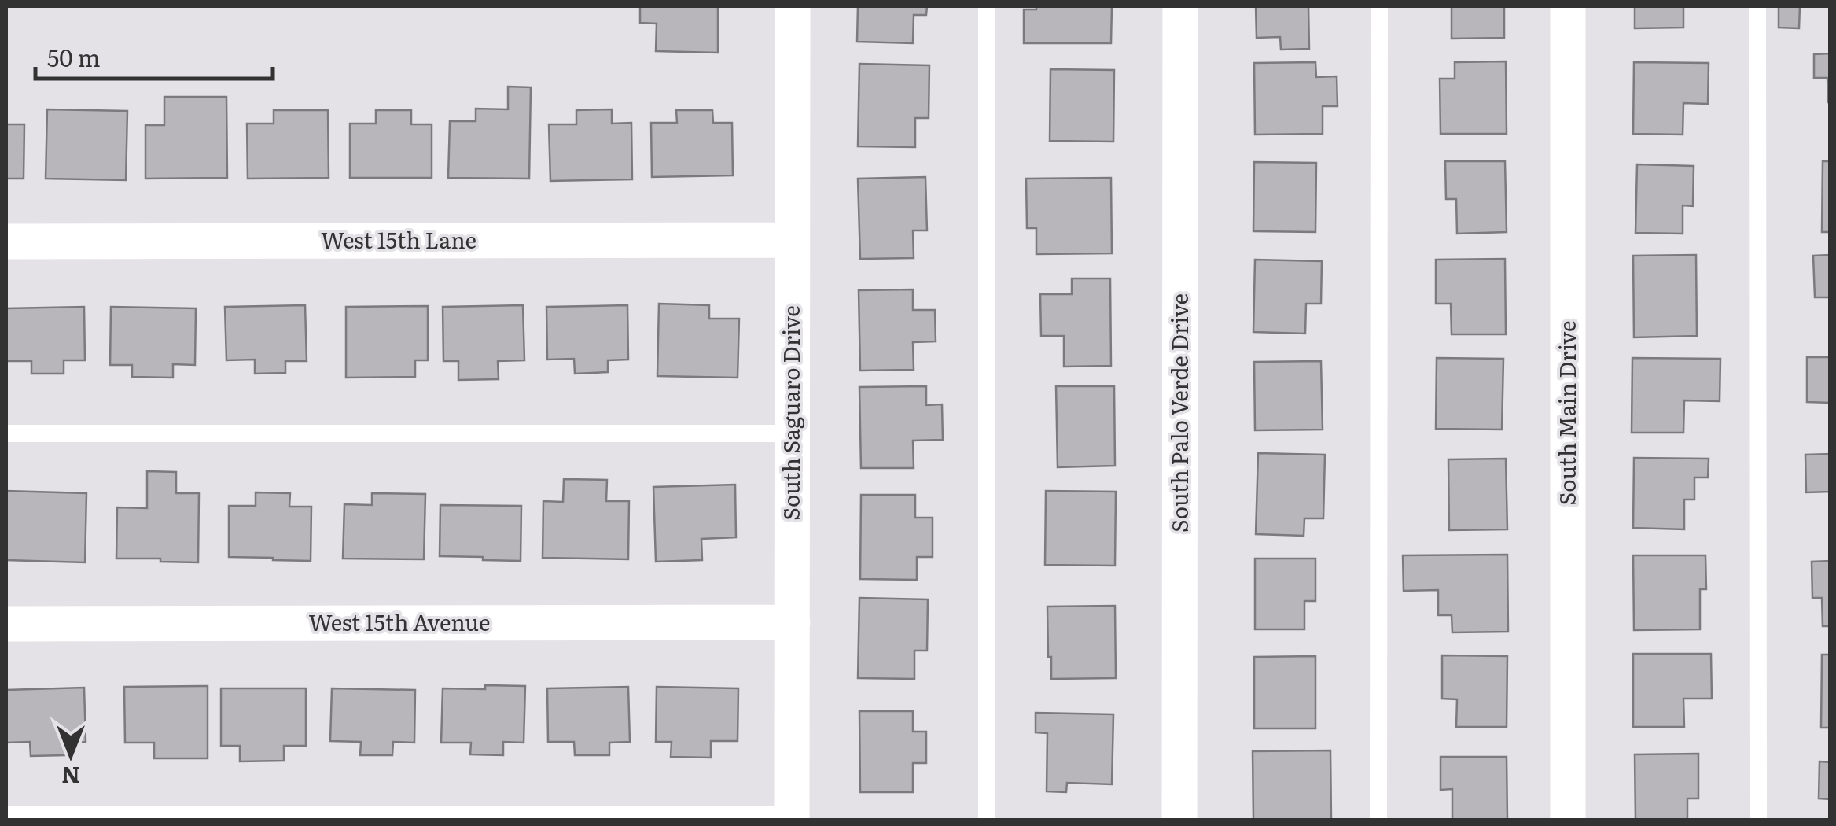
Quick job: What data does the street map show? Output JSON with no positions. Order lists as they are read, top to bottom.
{
  "streets": {
    "street": [
      "West 15th Lane",
      "South Saguaro Drive",
      "South Palo Verde Drive",
      "South Main Drive",
      "West 15th Avenue"
    ]
  },
  "crossings": [
    ["West 15th Lane", "South Saguaro Drive"],
    ["South Saguaro Drive", "West 15th Avenue"]
  ],
  "scale_bar": "50 m",
  "north": "bottom"
}
